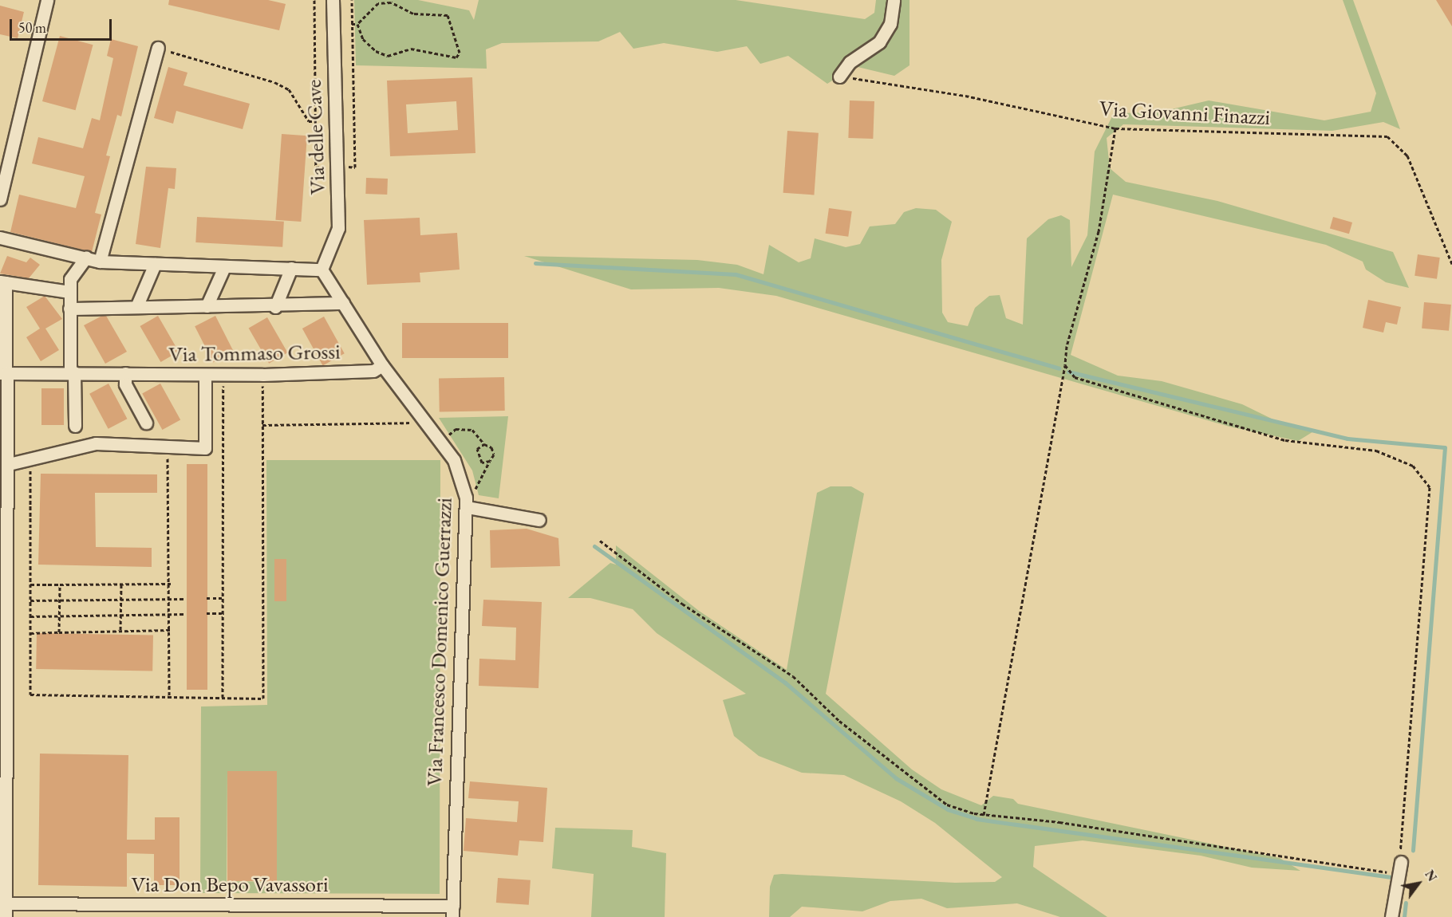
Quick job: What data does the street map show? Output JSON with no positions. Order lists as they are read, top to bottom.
{
  "streets": {
    "street": [
      "Via delle Cave",
      "Via Tommaso Grossi",
      "Via Francesco Domenico Guerrazzi",
      "Via Don Bepo Vavassori"
    ],
    "path": ["Via Giovanni Finazzi"]
  },
  "crossings": [
    ["Via Tommaso Grossi", "Via Francesco Domenico Guerrazzi"],
    ["Via Francesco Domenico Guerrazzi", "Via Don Bepo Vavassori"]
  ],
  "scale_bar": "50 m",
  "north": "top right"
}
